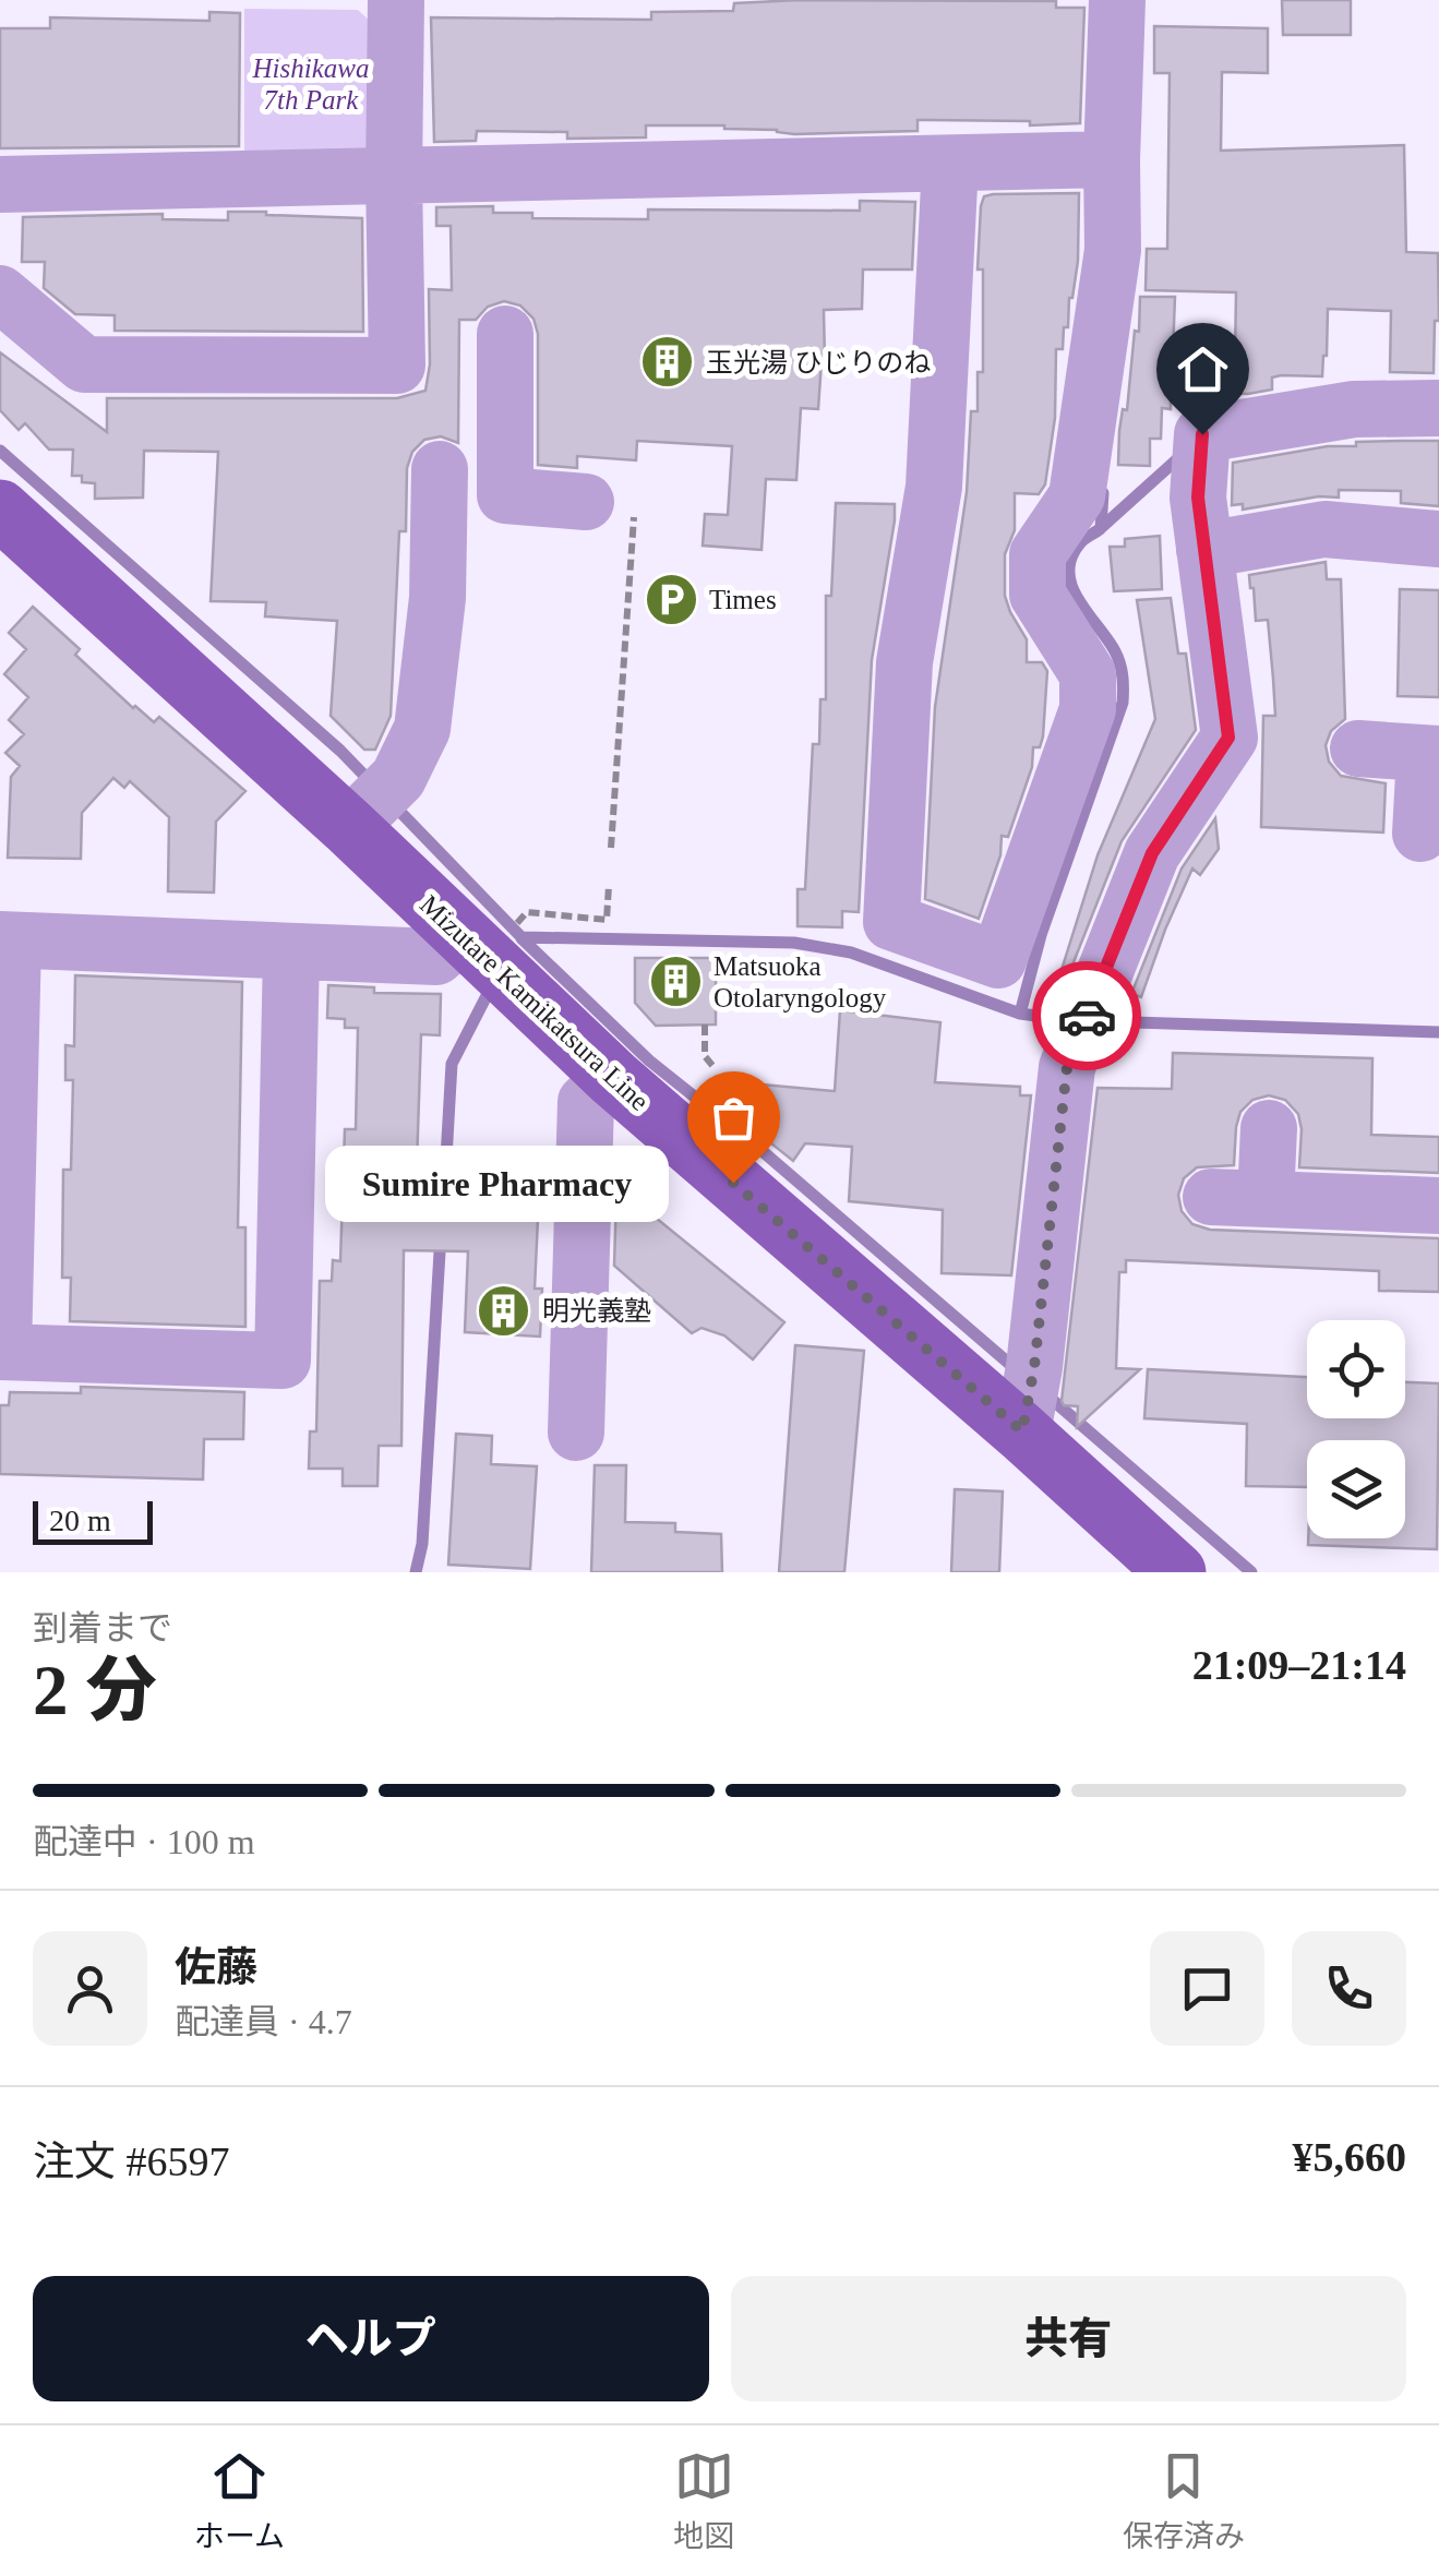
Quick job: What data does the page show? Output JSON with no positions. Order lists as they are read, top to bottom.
{
  "streets": {
    "main road": ["Mizutare Kamikatsura Line"]
  },
  "parks": ["Hishikawa 7th Park"],
  "places": {
    "building": ["玉光湯 ひじりのね", "Matsuoka Otolaryngology", "明光義塾"],
    "parking": ["Times"],
    "other": ["Sumire Pharmacy"]
  },
  "scale_bar": "20 m",
  "page": {
    "bubble": "Sumire Pharmacy",
    "scale": "20 m",
    "heading": ["2 分", "到着まで", "21:09–21:14"],
    "panel": [
      "佐藤",
      "配達員 · 4.7",
      "注文 #6597",
      "¥5,660"
    ],
    "bar": "配達中 · 100 m",
    "buttons": ["ヘルプ", "共有"],
    "tabs": ["ホーム", "地図", "保存済み"]
  }
}
